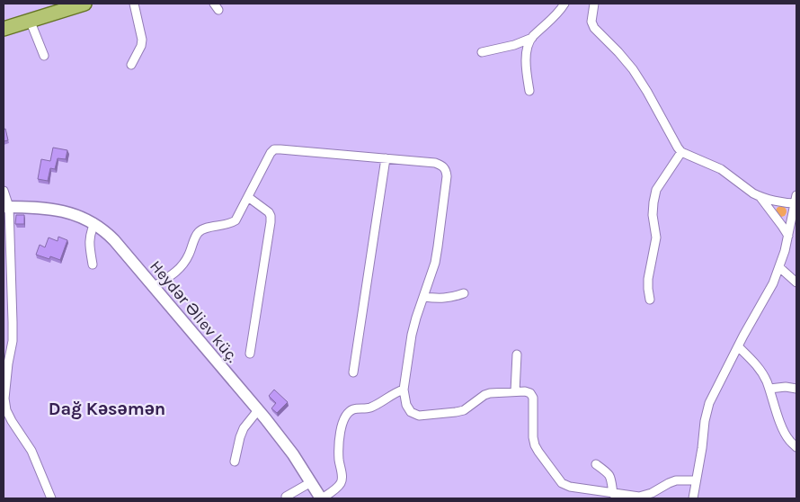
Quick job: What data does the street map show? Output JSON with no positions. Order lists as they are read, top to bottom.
{
  "streets": {
    "main road": ["Heydər Əliev küç."]
  },
  "districts": ["Dağ Kəsəmən"]
}
